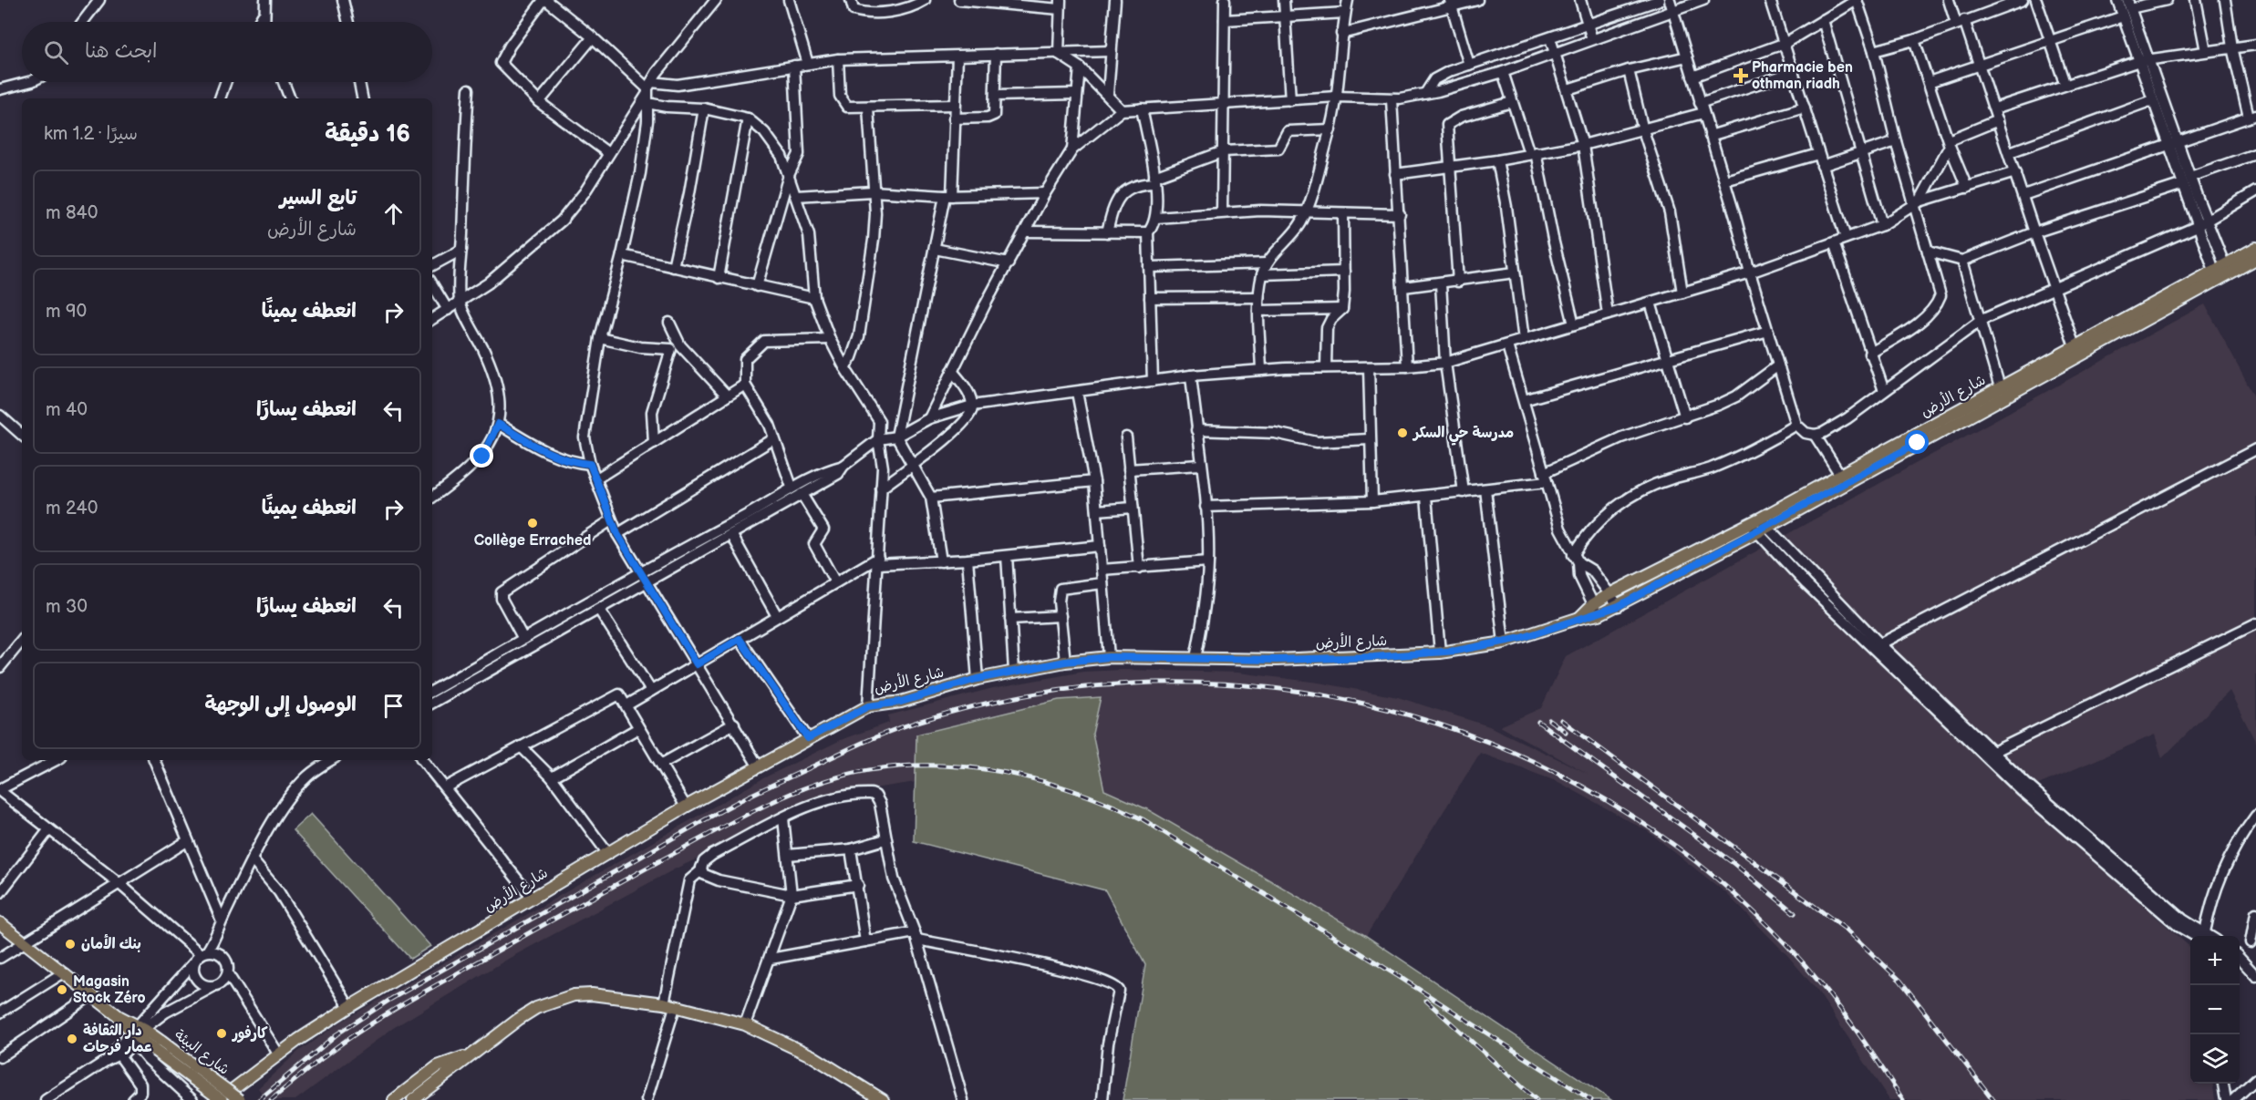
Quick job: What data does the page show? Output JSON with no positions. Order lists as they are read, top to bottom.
{
  "streets": {
    "main road": ["شارع الأرض", "شارع البيئة"]
  },
  "crossings": [
    ["شارع الأرض", "شارع البيئة"]
  ],
  "places": {
    "health": ["Pharmacie ben othman riadh"],
    "other": [
      "مدرسة حي السكر",
      "Collège Errached",
      "بنك الأمان",
      "Magasin Stock Zéro",
      "كارفور",
      "دار الثقافة عمار فرحات"
    ]
  },
  "page": {
    "search": "ابحث هنا",
    "heading": ["16 دقيقة", "سيرًا · 1.2 km"],
    "list": [
      ["تابع السير", "شارع الأرض", "840 m"],
      ["انعطف يمينًا", "90 m"],
      ["انعطف يسارًا", "40 m"],
      ["انعطف يمينًا", "240 m"],
      ["انعطف يسارًا", "30 m"],
      "الوصول إلى الوجهة"
    ],
    "map_buttons": ["+", "−"]
  }
}
